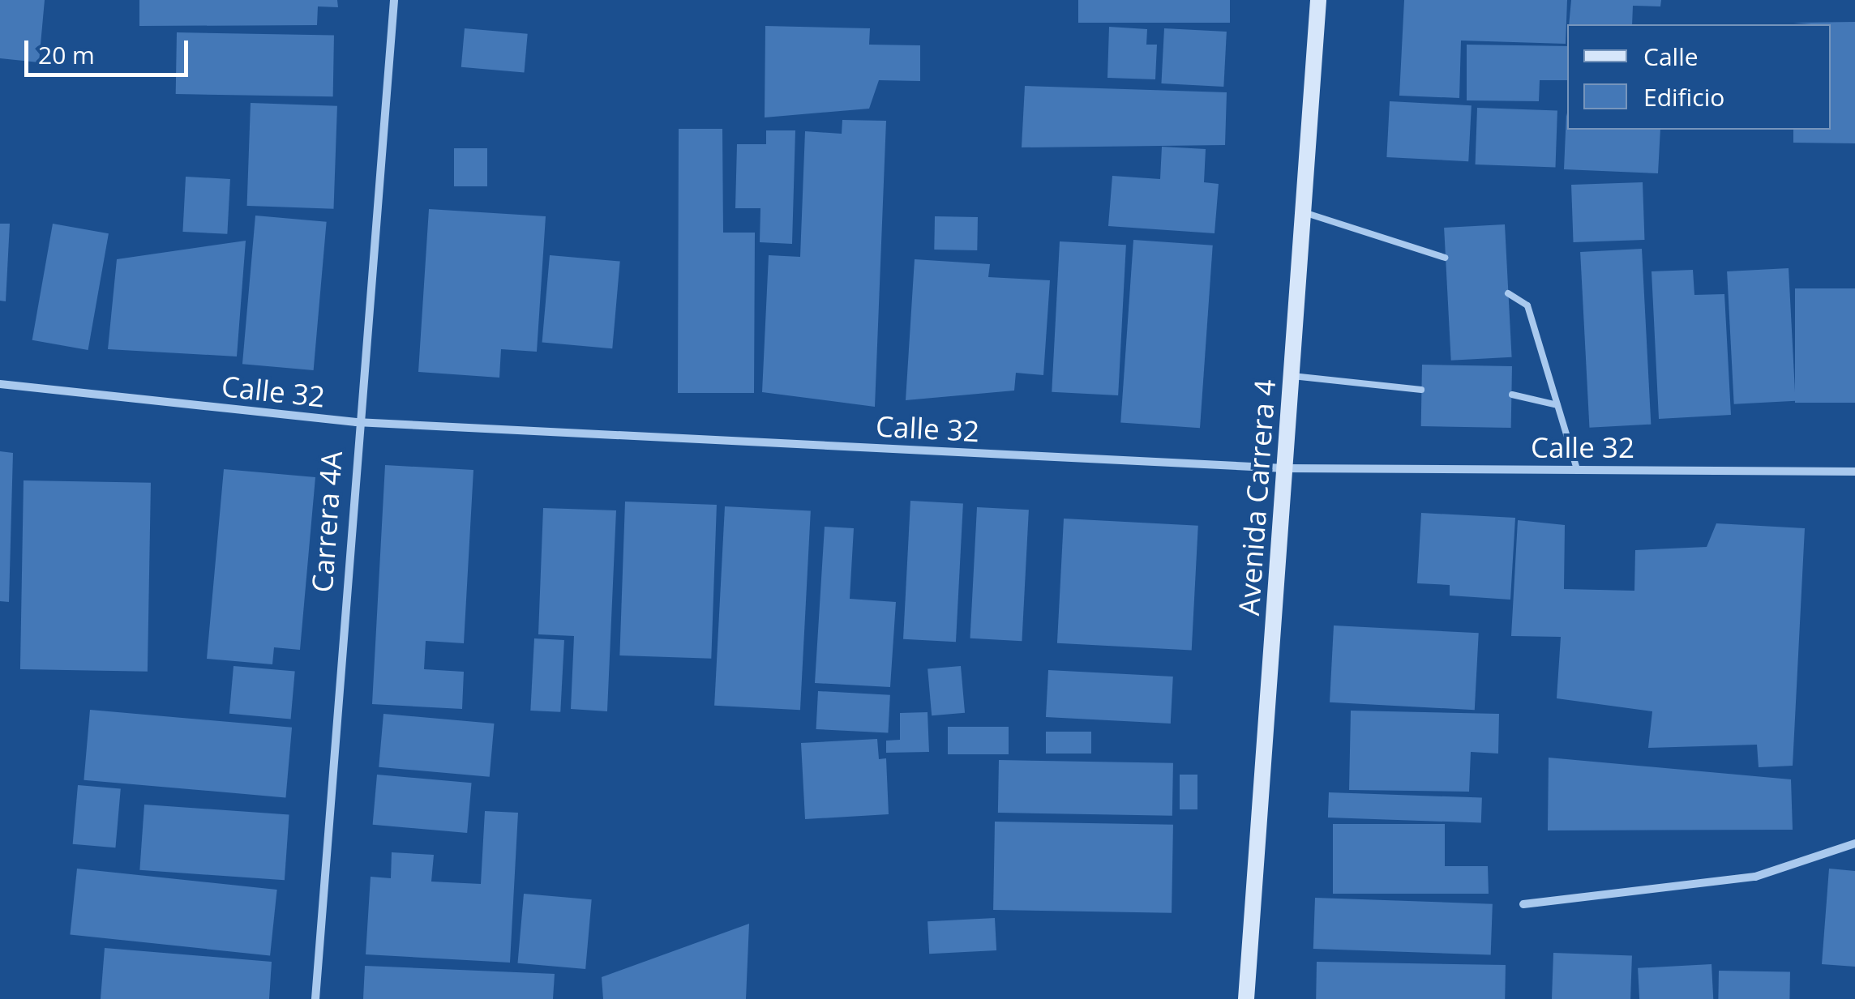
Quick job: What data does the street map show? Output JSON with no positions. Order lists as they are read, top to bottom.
{
  "streets": {
    "main road": ["Avenida Carrera 4"],
    "street": ["Calle 32", "Carrera 4A"]
  },
  "crossings": [
    ["Calle 32", "Avenida Carrera 4"],
    ["Calle 32", "Carrera 4A"]
  ],
  "legend": ["Calle", "Edificio"],
  "scale_bar": "20 m"
}
